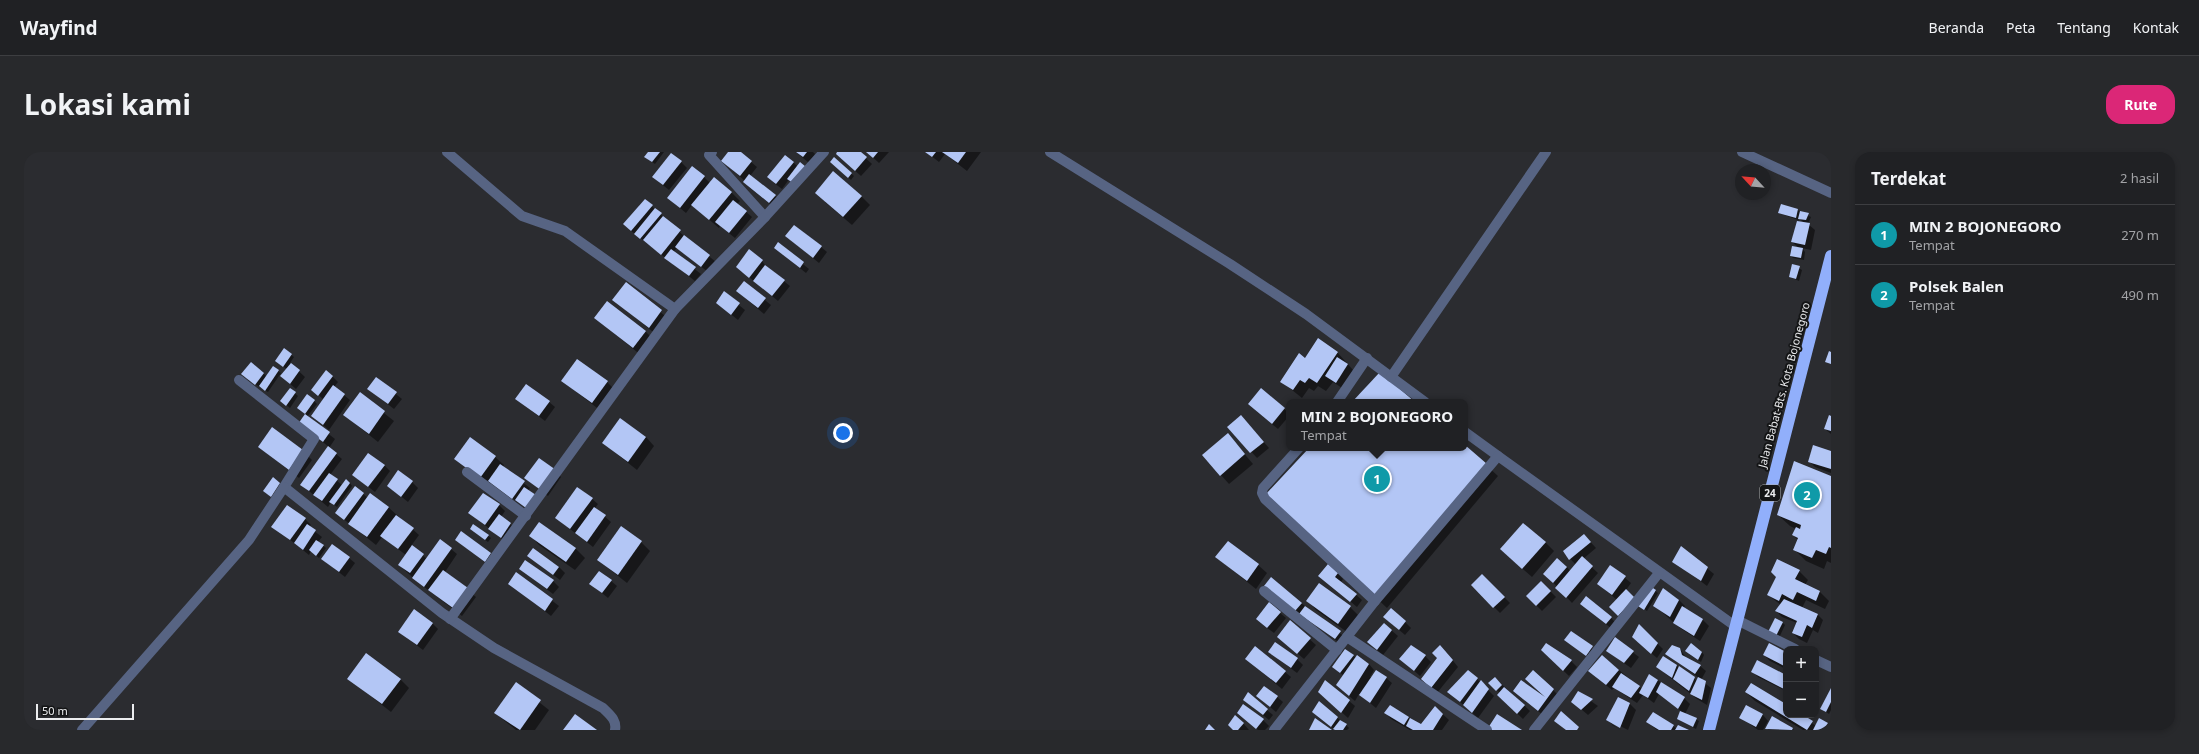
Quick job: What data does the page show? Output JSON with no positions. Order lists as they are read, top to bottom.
{
  "streets": {
    "highway": ["Jalan Babat-Bts. Kota Bojonegoro", "24"]
  },
  "scale_bar": "50 m",
  "north": "top left",
  "page": {
    "header": "Wayfind",
    "nav": [
      "Beranda",
      "Peta",
      "Tentang",
      "Kontak"
    ],
    "title": "Lokasi kami",
    "buttons": "Rute",
    "heading": ["Terdekat", "2 hasil"],
    "list": [
      {
        "mark": "1",
        "name": "MIN 2 BOJONEGORO",
        "note": "Tempat",
        "value": "270 m"
      },
      {
        "mark": "2",
        "name": "Polsek Balen",
        "note": "Tempat",
        "value": "490 m"
      }
    ],
    "popup": ["MIN 2 BOJONEGORO", "Tempat"],
    "pins": ["1", "2"],
    "map_buttons": ["+", "−"],
    "scale": "50 m"
  }
}
